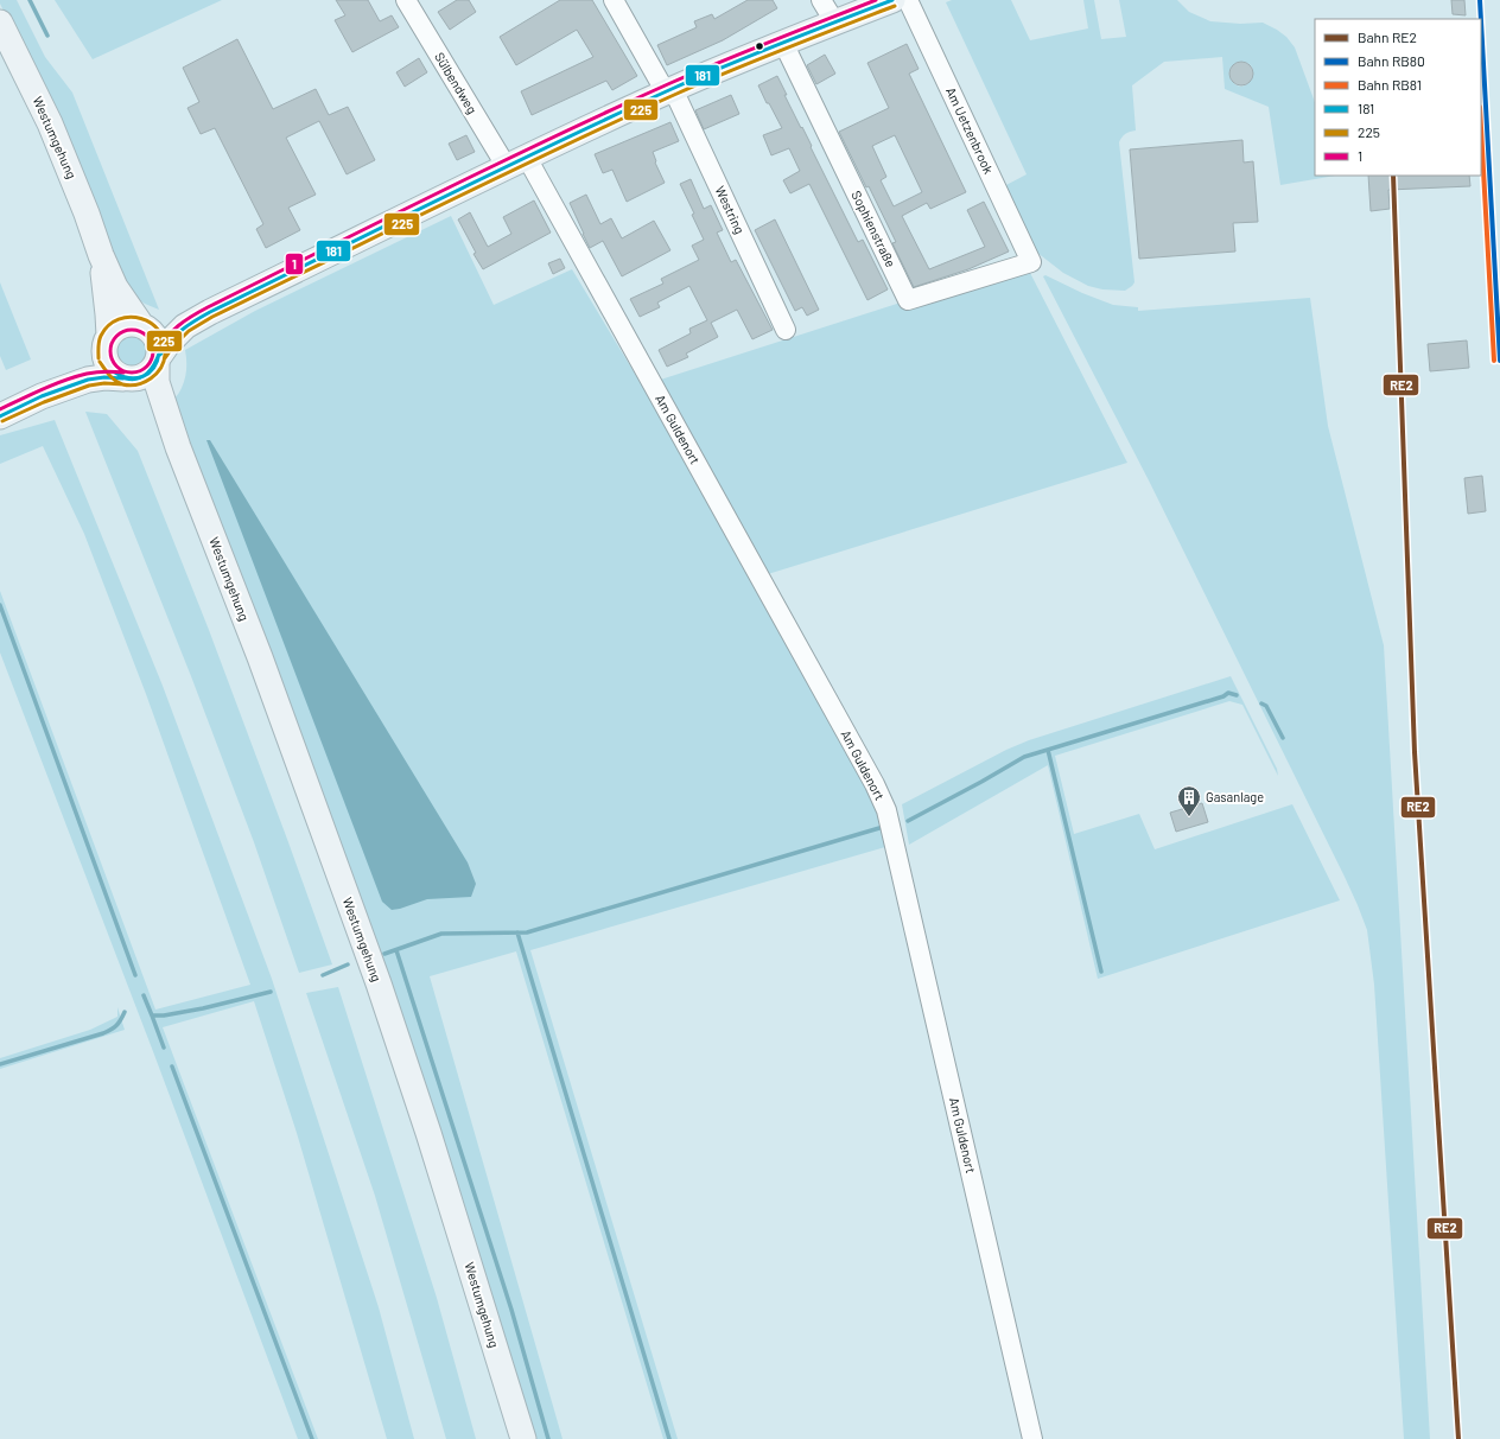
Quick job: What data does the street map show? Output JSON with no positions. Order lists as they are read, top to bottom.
{
  "streets": {
    "main road": ["Westumgehung"],
    "street": [
      "Sülbendweg",
      "Am Uetzenbrook",
      "Westring",
      "Sophienstraße",
      "Am Guldenort"
    ]
  },
  "crossings": [
    ["Sülbendweg", "Am Guldenort"],
    ["Am Uetzenbrook", "Sophienstraße"]
  ],
  "places": {
    "building": ["Gasanlage"]
  },
  "lines": [
    "rail line RB80",
    "transit line 181",
    "transit line 1",
    "transit line 225",
    "rail line RB81",
    "rail line RE2"
  ],
  "legend": [
    "Bahn RE2",
    "Bahn RB80",
    "Bahn RB81",
    "181",
    "225",
    "1"
  ]
}
